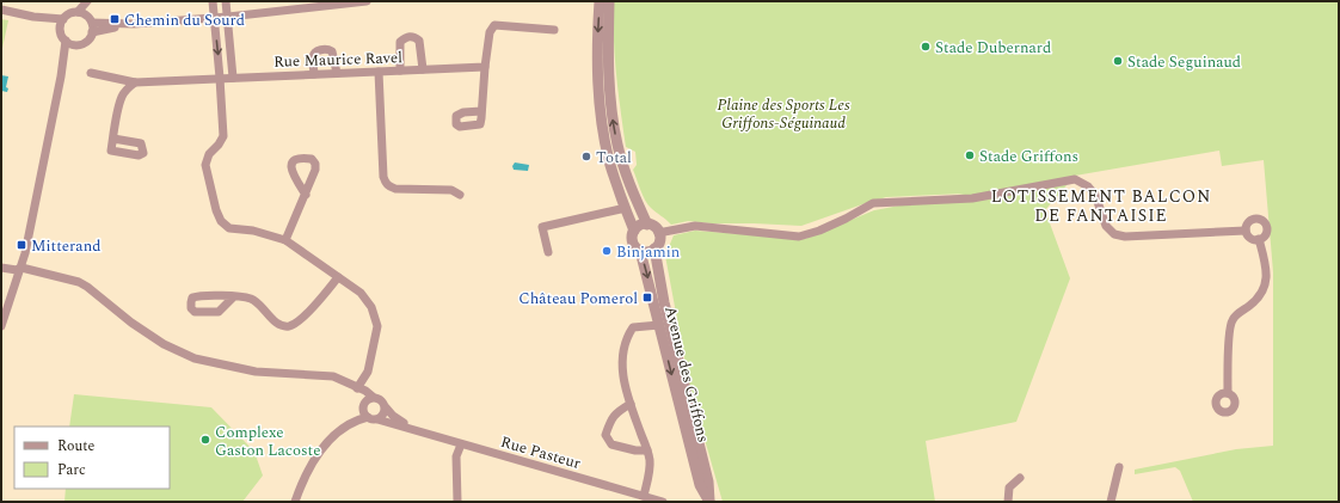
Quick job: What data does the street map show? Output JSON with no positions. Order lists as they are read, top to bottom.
{
  "streets": {
    "street": ["Rue Maurice Ravel", "Avenue des Griffons", "Rue Pasteur"]
  },
  "districts": ["LOTISSEMENT BALCON DE FANTAISIE"],
  "parks": ["Plaine des Sports Les Griffons-Séguinaud"],
  "places": {
    "transit": ["Chemin du Sourd", "Mitterand", "Château Pomerol"],
    "other": [
      "Stade Dubernard",
      "Stade Seguinaud",
      "Stade Griffons",
      "Total",
      "Binjamin",
      "Complexe Gaston Lacoste"
    ]
  },
  "legend": ["Route", "Parc"]
}
